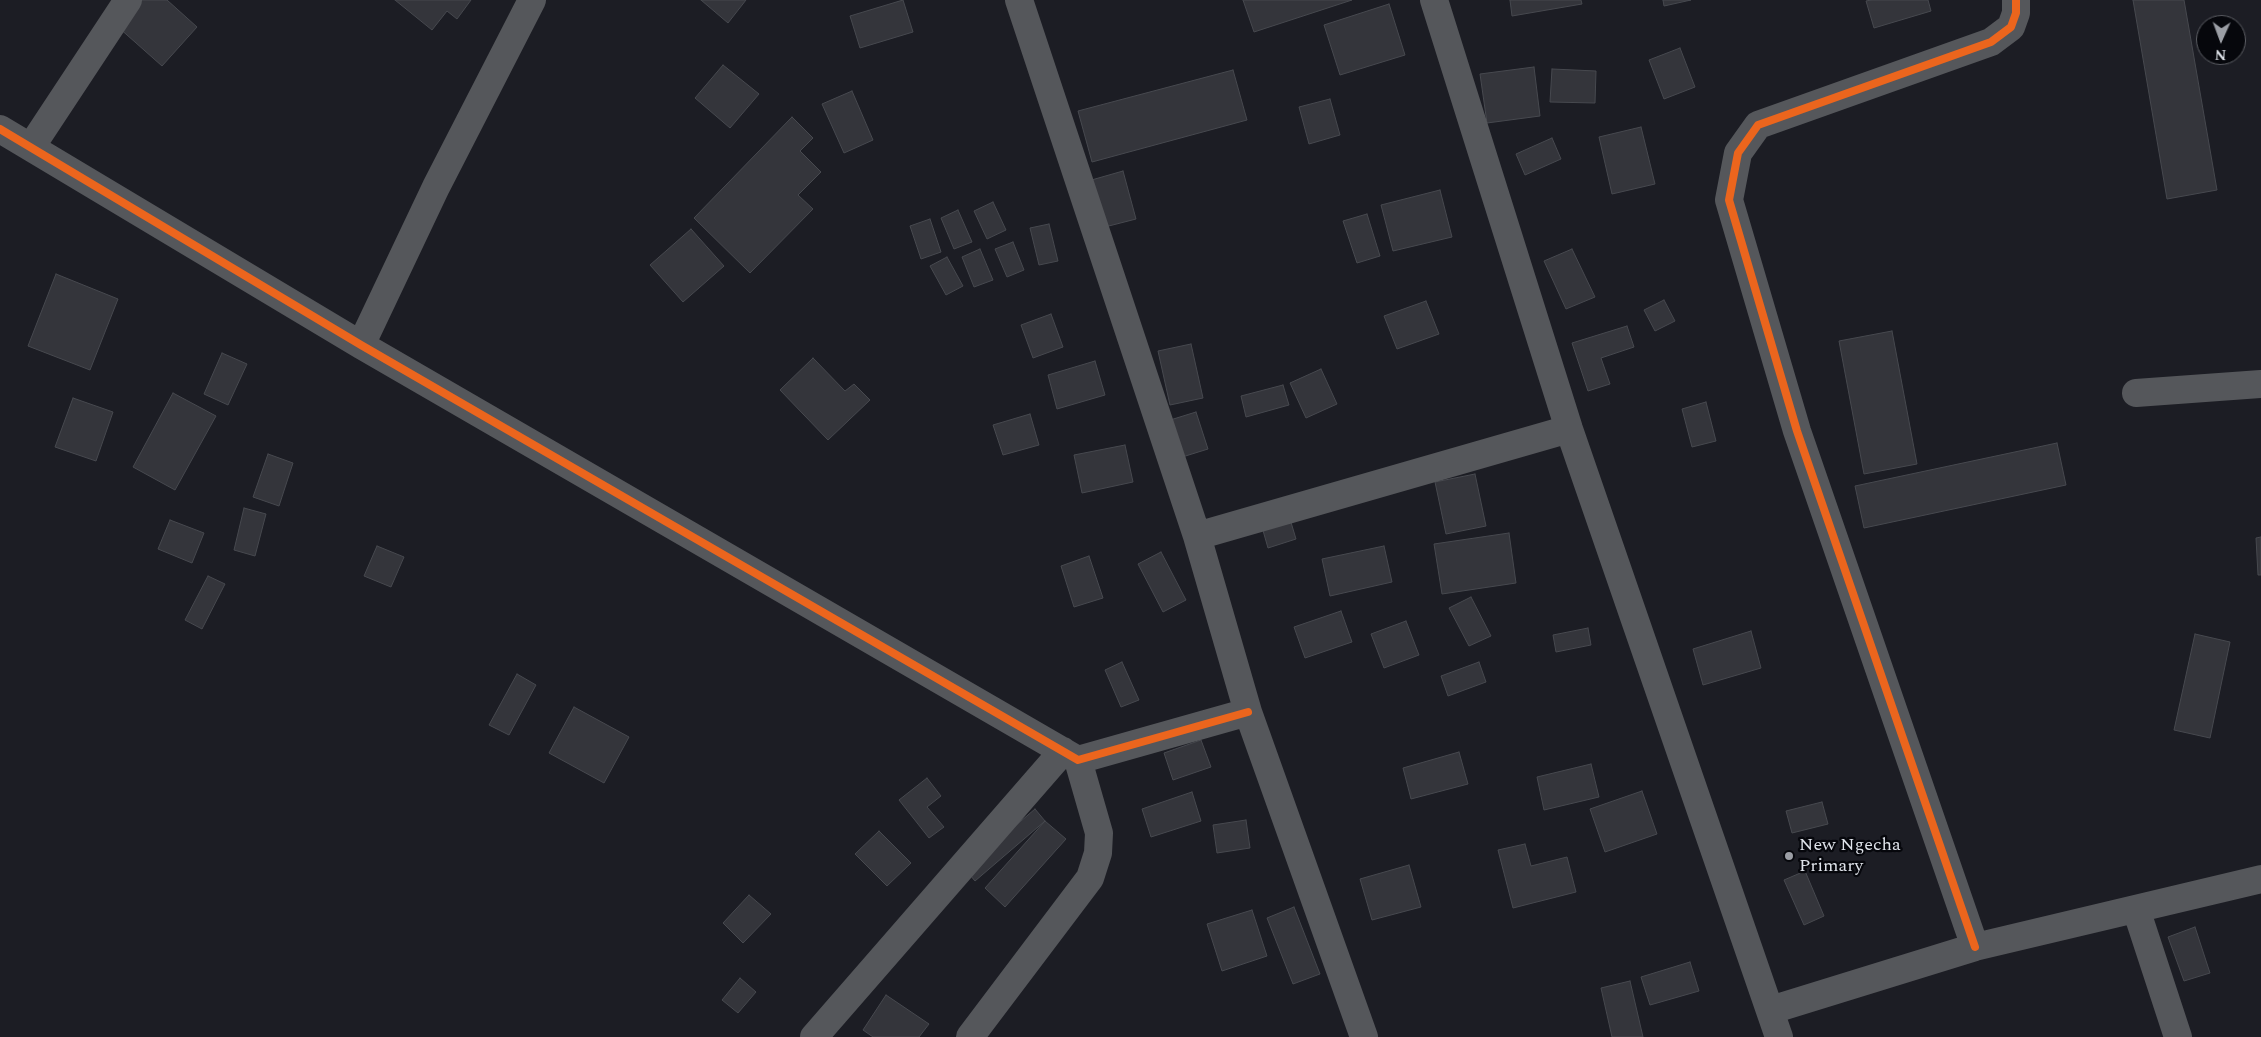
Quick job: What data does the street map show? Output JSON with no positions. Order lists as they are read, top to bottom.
{
  "places": ["New Ngecha Primary"],
  "north": "bottom"
}
